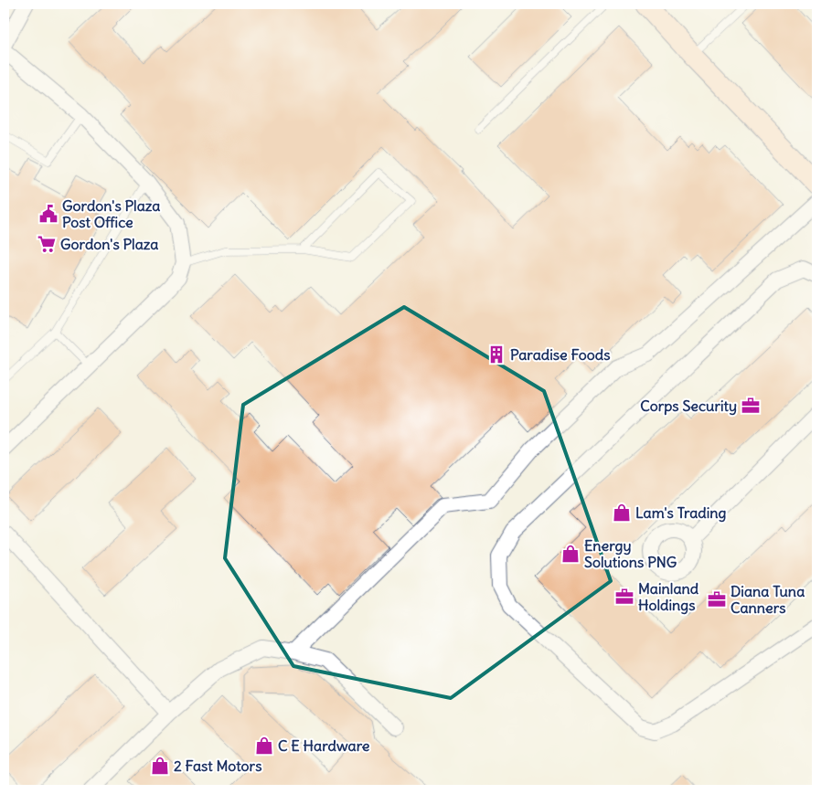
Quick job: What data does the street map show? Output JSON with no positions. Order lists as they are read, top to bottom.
{
  "places": {
    "public building": ["Gordon's Plaza Post Office"],
    "supermarket": ["Gordon's Plaza"],
    "building": ["Paradise Foods"],
    "office": ["Corps Security", "Mainland Holdings", "Diana Tuna Canners"],
    "shop": [
      "Lam's Trading",
      "Energy Solutions PNG",
      "C E Hardware",
      "2 Fast Motors"
    ]
  }
}
